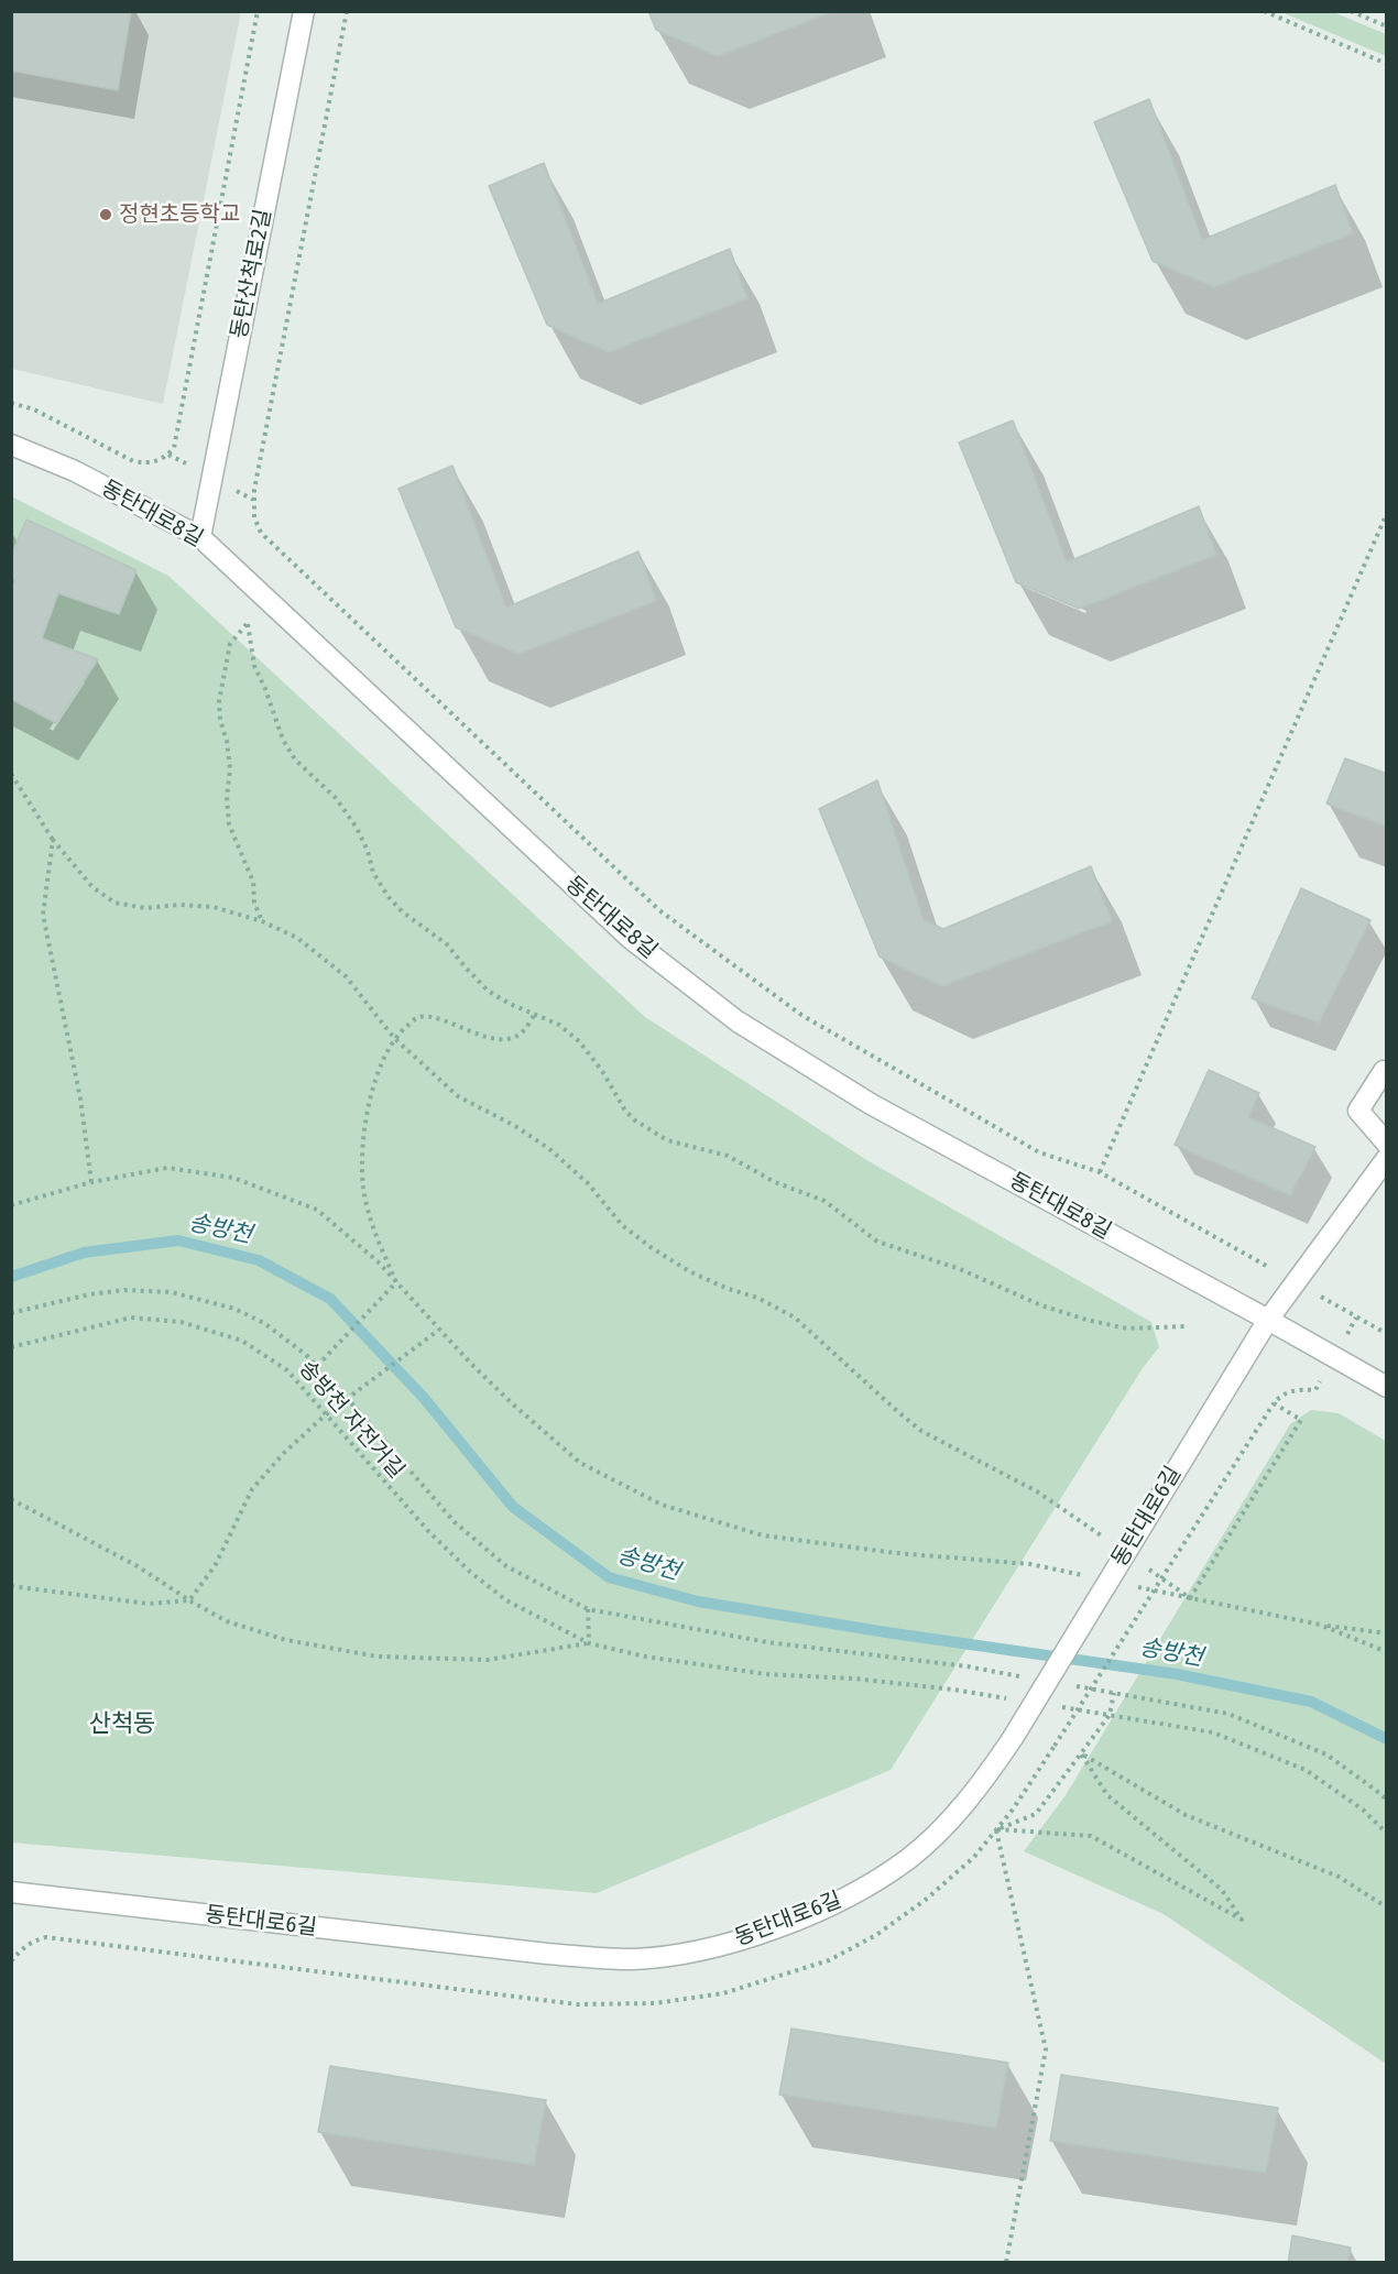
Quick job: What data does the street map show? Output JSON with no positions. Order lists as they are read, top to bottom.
{
  "streets": {
    "street": ["동탄산척로2길", "동탄대로8길", "동탄대로6길"],
    "path": ["송방천 자전거길"]
  },
  "crossings": [
    ["동탄산척로2길", "동탄대로8길"],
    ["동탄대로8길", "동탄대로6길"]
  ],
  "districts": ["산척동"],
  "water": ["송방천"],
  "places": ["정현초등학교"]
}
